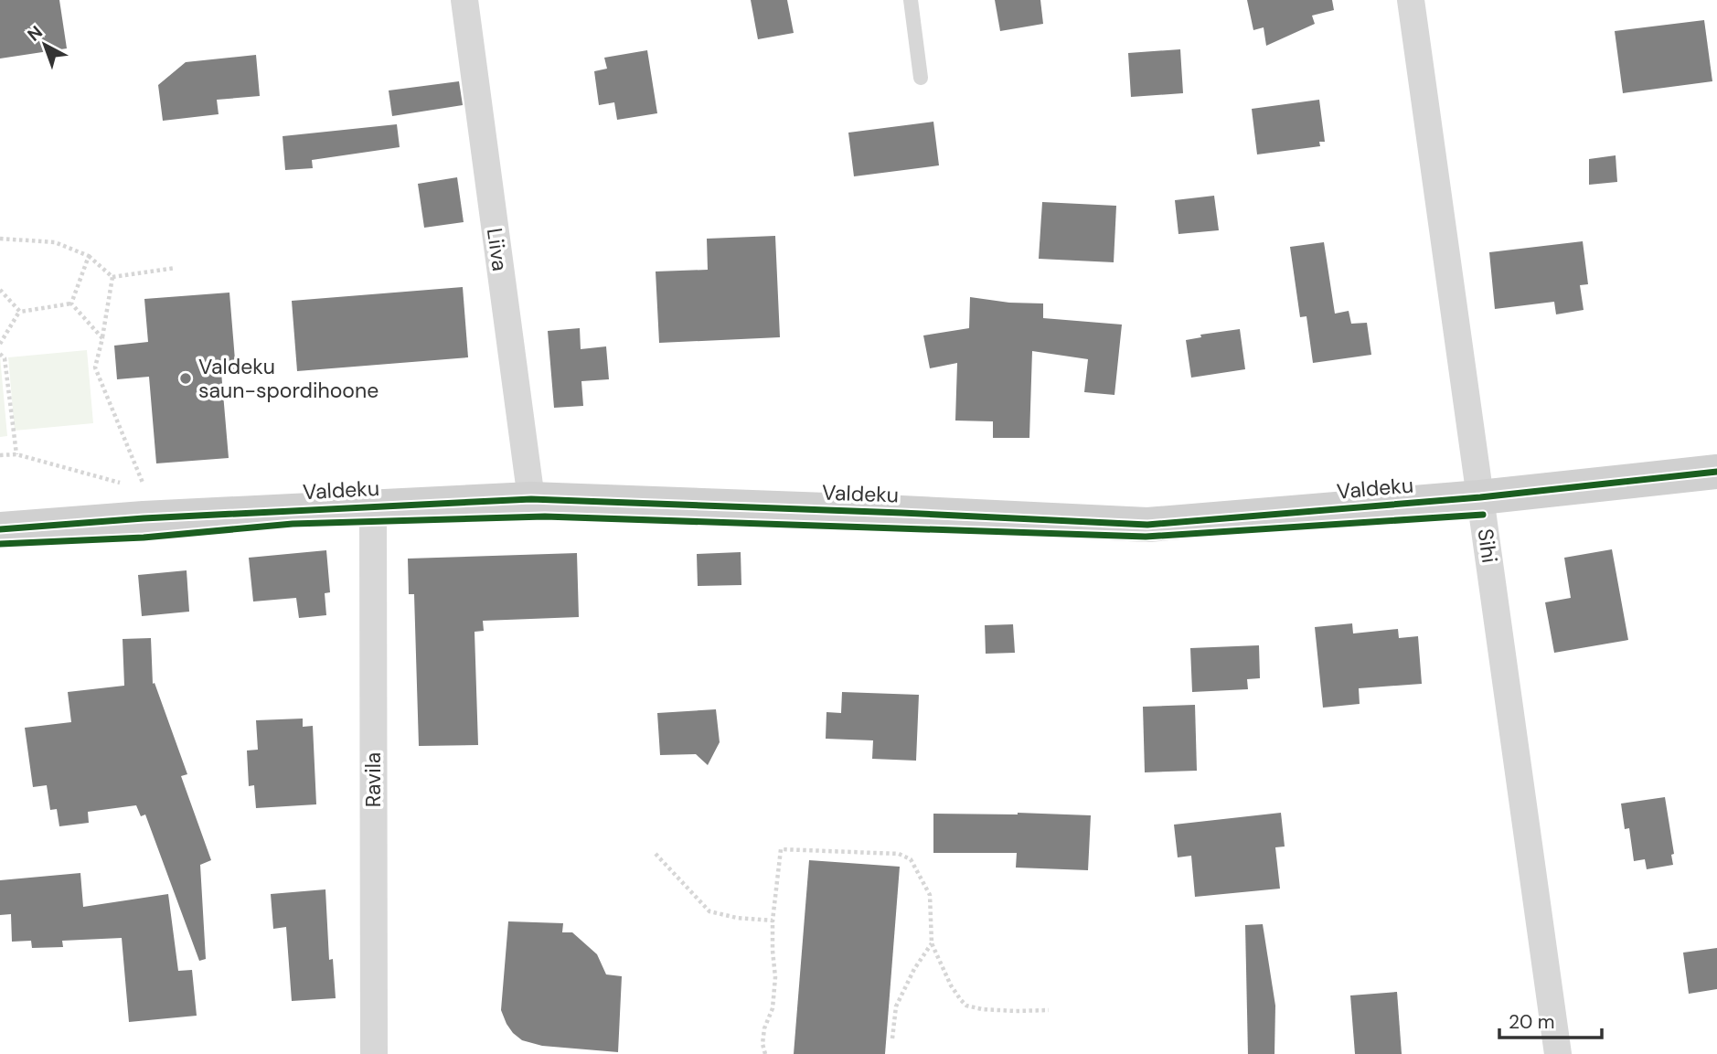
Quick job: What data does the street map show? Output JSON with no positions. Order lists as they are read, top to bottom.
{
  "streets": {
    "street": [
      "Liiva",
      "Valdeku",
      "Sihi",
      "Ravila"
    ]
  },
  "crossings": [
    ["Liiva", "Valdeku"],
    ["Valdeku", "Sihi"],
    ["Valdeku", "Ravila"]
  ],
  "places": ["Valdeku saun-spordihoone"],
  "scale_bar": "20 m",
  "north": "top left"
}
